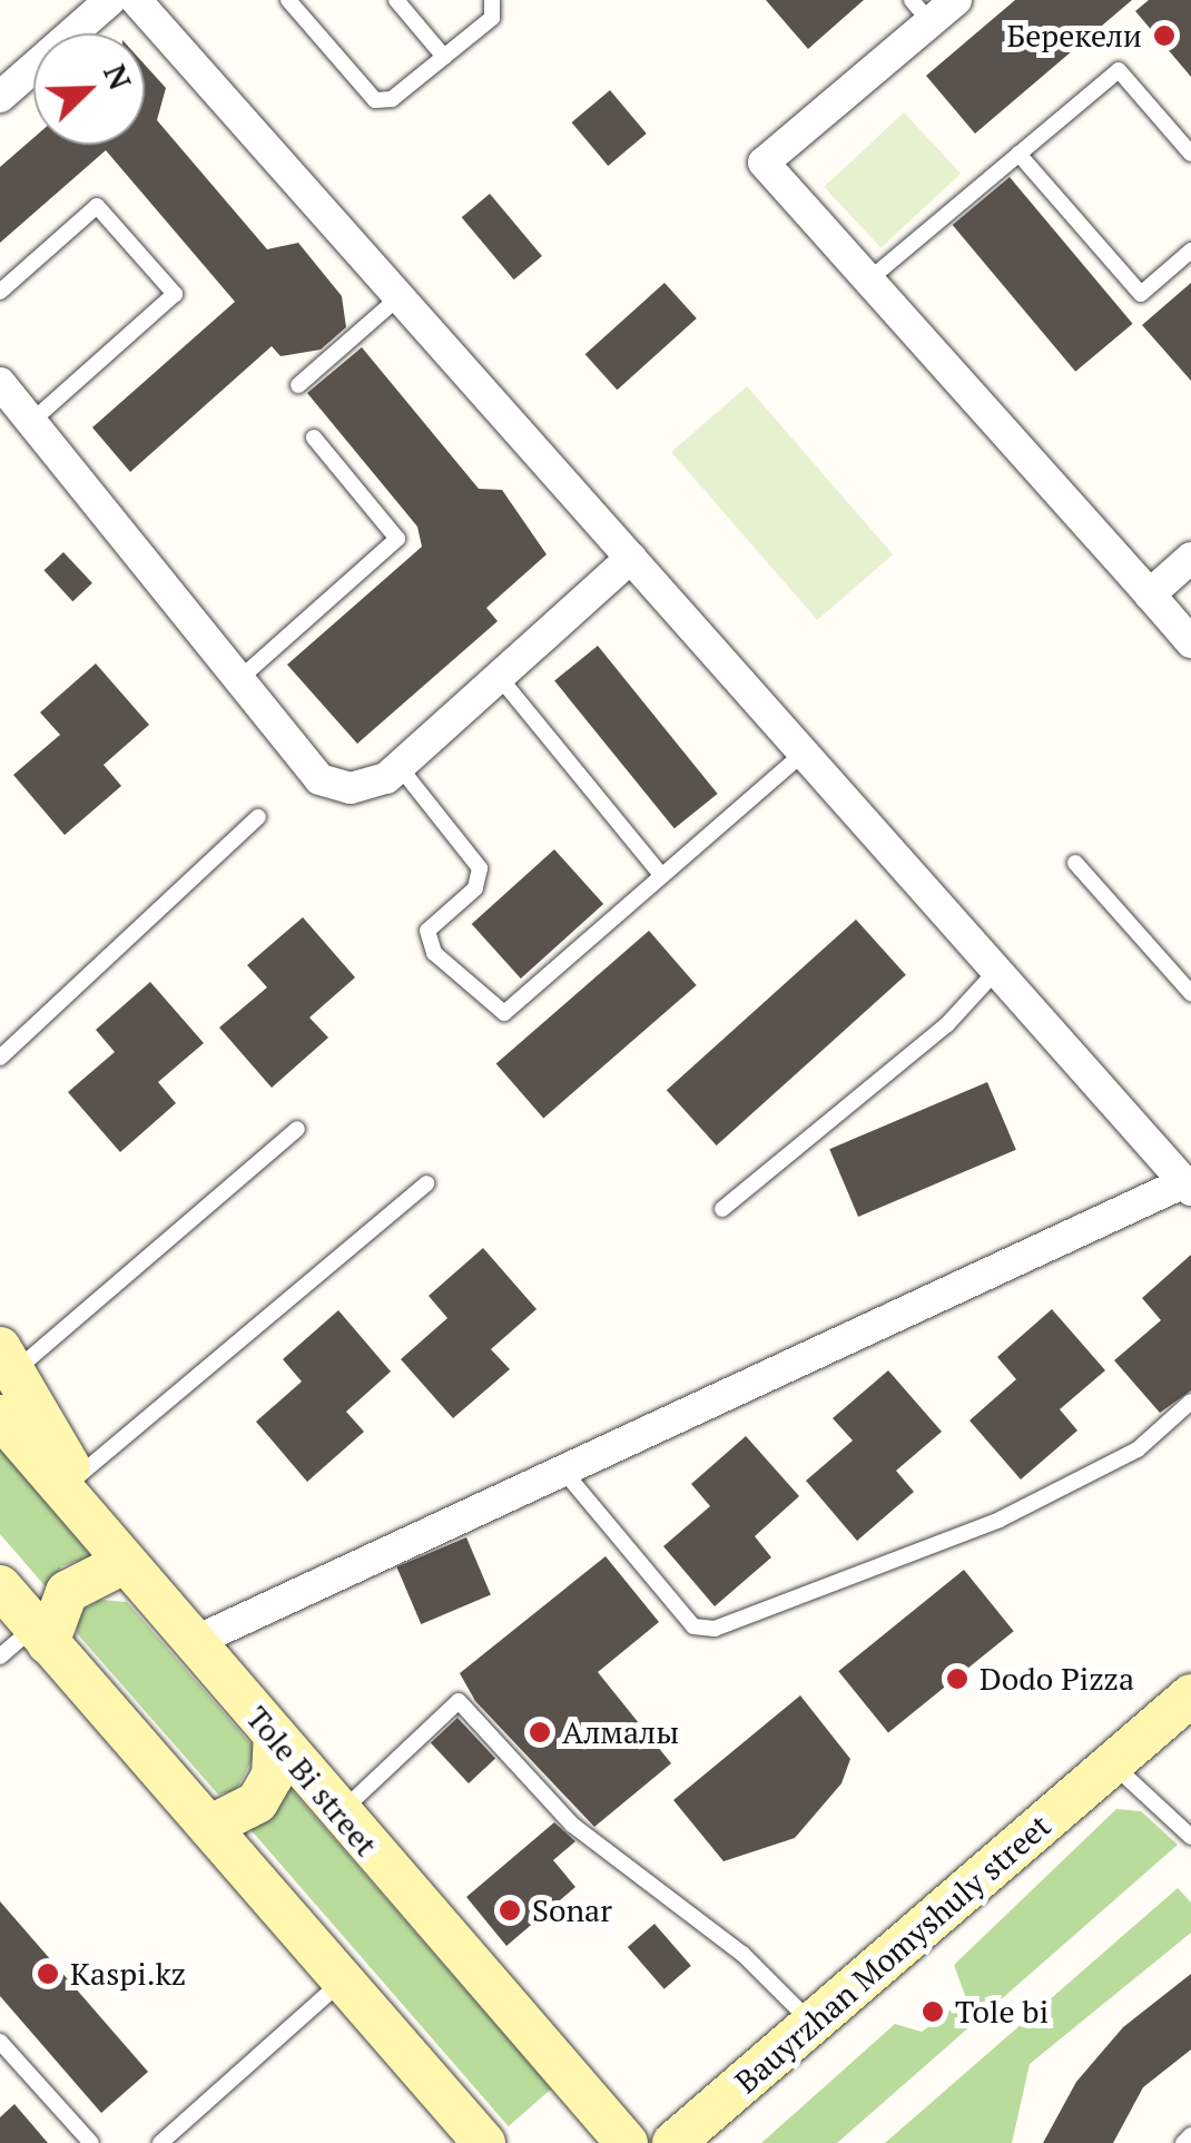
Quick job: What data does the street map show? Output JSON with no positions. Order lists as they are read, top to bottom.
{
  "streets": {
    "main road": ["Tole Bi street", "Bauyrzhan Momyshuly street"]
  },
  "places": [
    "Берекели",
    "Dodo Pizza",
    "Алмалы",
    "Sonar",
    "Kaspi.kz",
    "Tole bi"
  ],
  "north": "top right"
}
